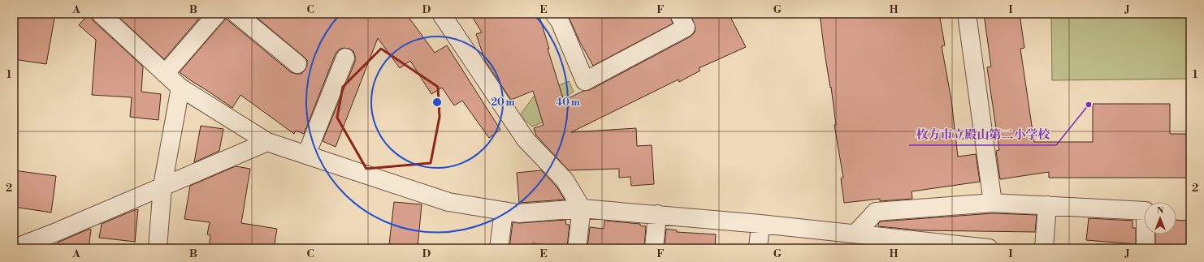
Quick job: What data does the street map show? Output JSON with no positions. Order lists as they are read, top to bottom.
{
  "places": ["枚方市立殿山第二小学校"],
  "north": "top",
  "grid": {
    "columns": [
      "A",
      "B",
      "C",
      "D",
      "E",
      "F",
      "G",
      "H",
      "I",
      "J"
    ],
    "rows": ["1", "2"]
  },
  "rings": ["20 m", "40 m"]
}
